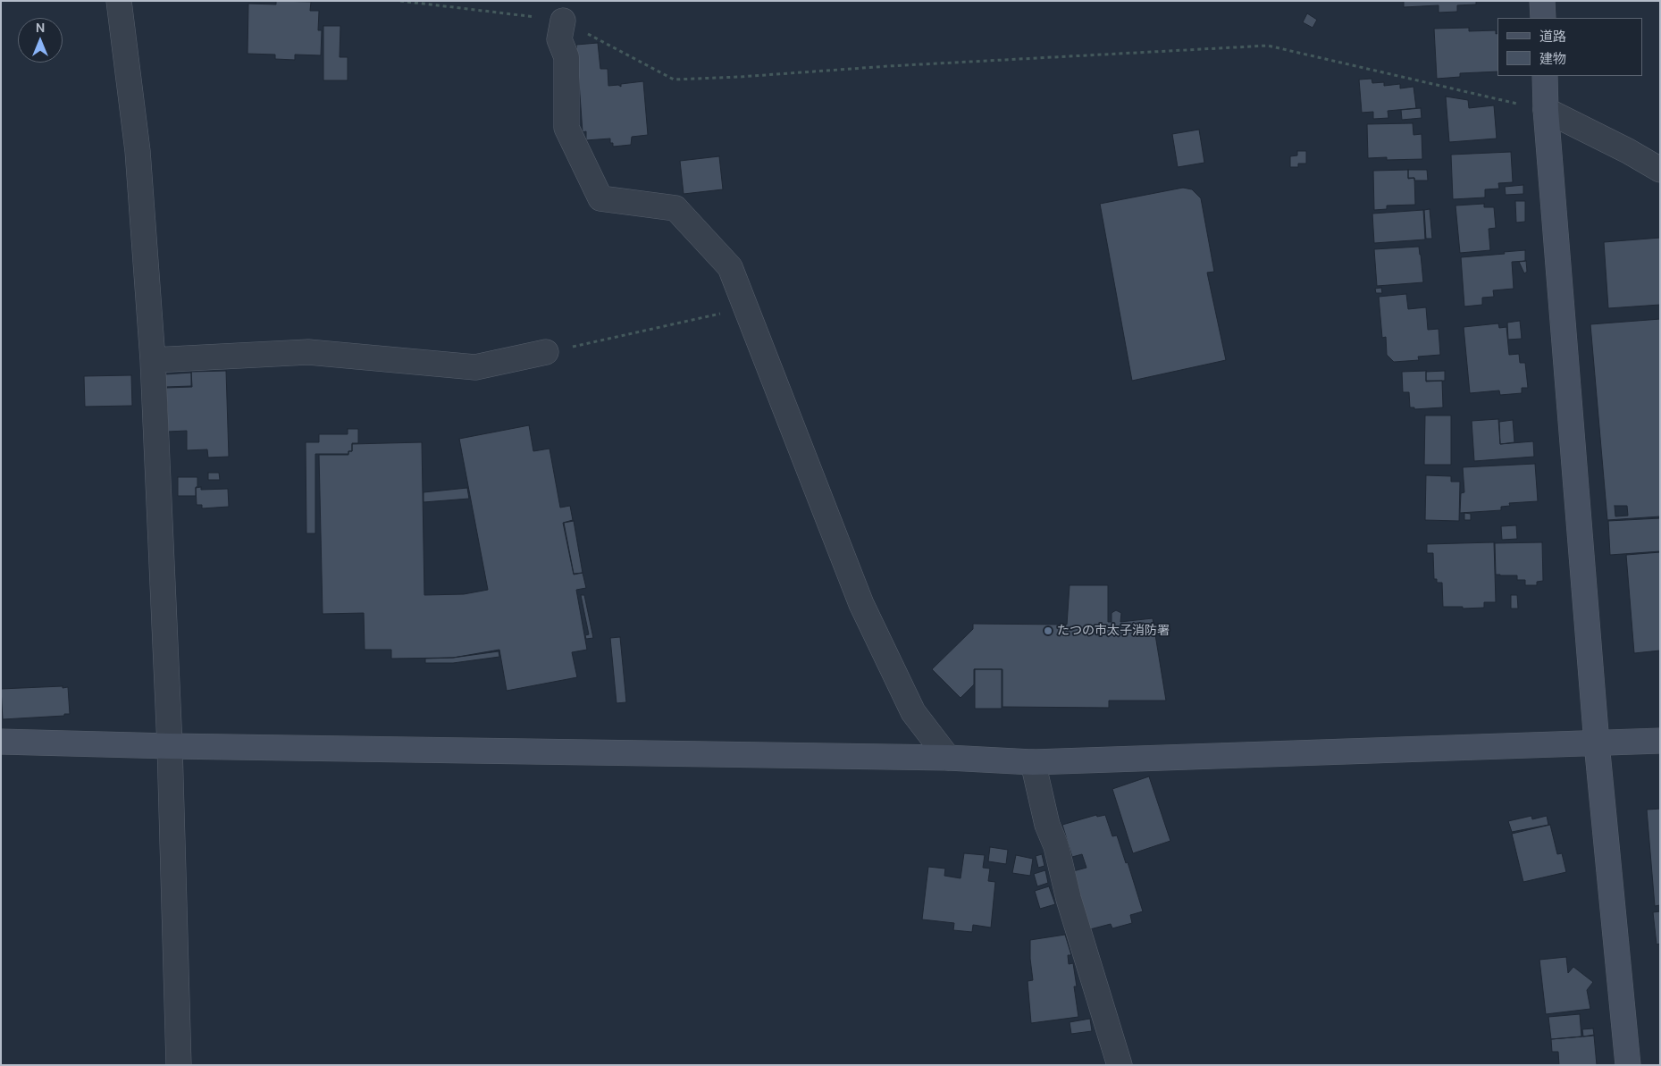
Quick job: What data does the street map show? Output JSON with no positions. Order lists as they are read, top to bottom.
{
  "places": ["たつの市太子消防署"],
  "legend": ["道路", "建物"],
  "north": "top"
}
